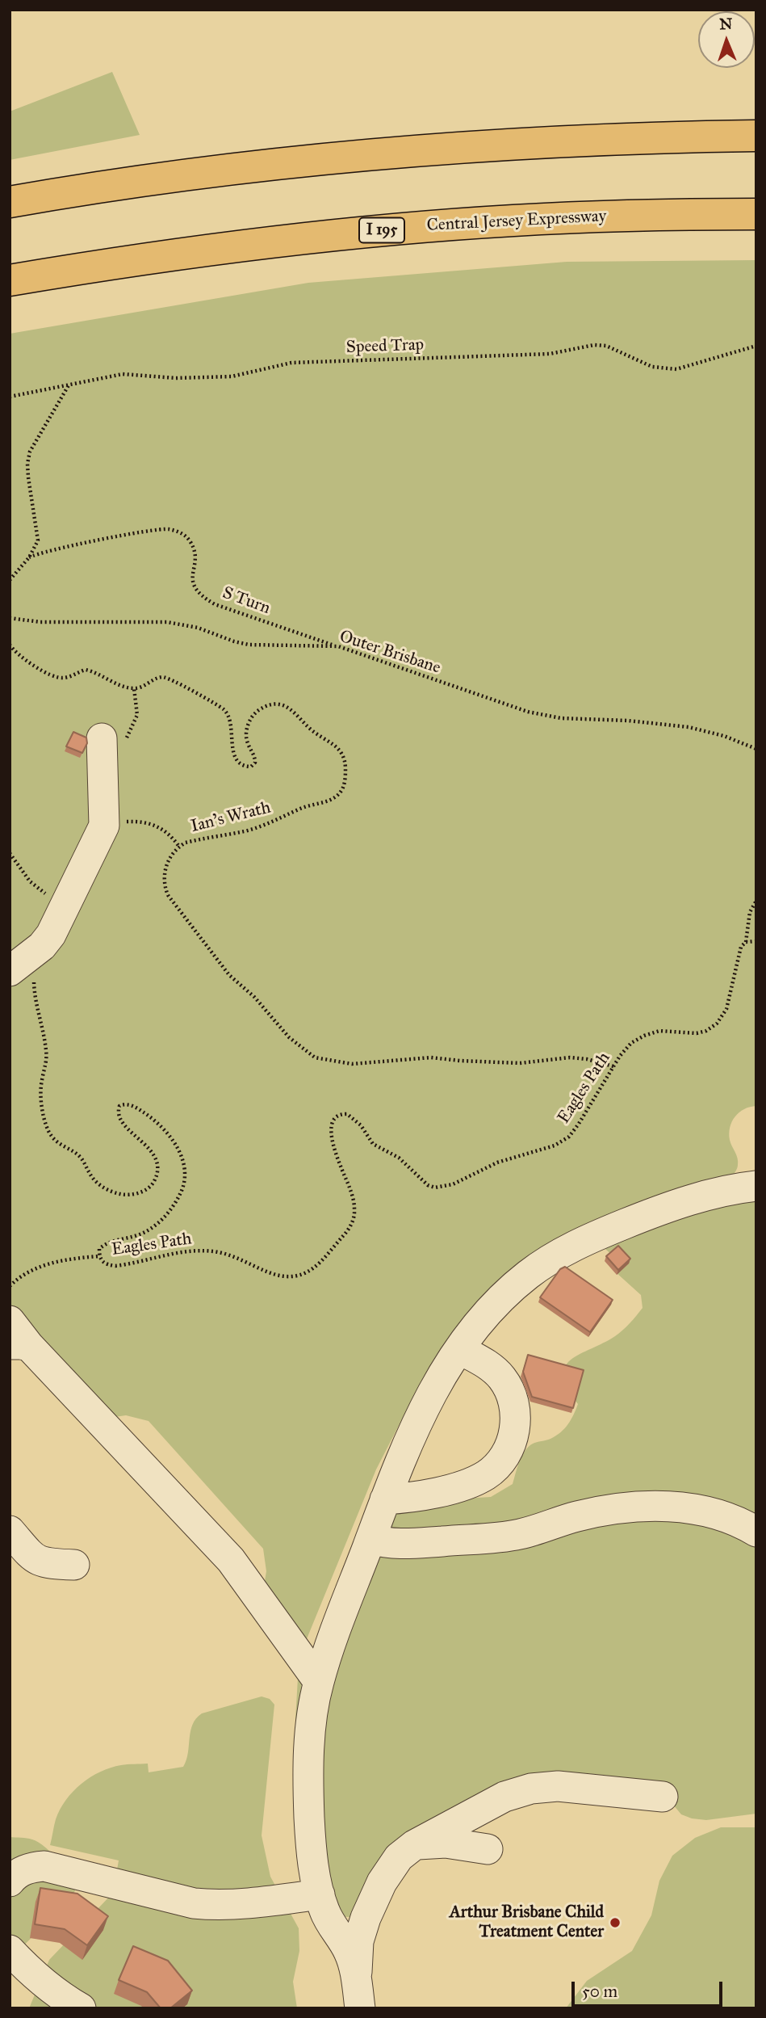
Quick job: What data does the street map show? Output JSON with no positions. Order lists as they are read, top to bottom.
{
  "streets": {
    "highway": ["Central Jersey Expressway", "I 195"],
    "path": [
      "Speed Trap",
      "S Turn",
      "Outer Brisbane",
      "Ian's Wrath",
      "Eagles Path"
    ]
  },
  "crossings": [
    ["S Turn", "Outer Brisbane"],
    ["Ian's Wrath", "Eagles Path"]
  ],
  "places": ["Arthur Brisbane Child Treatment Center"],
  "scale_bar": "50 m",
  "north": "top"
}
